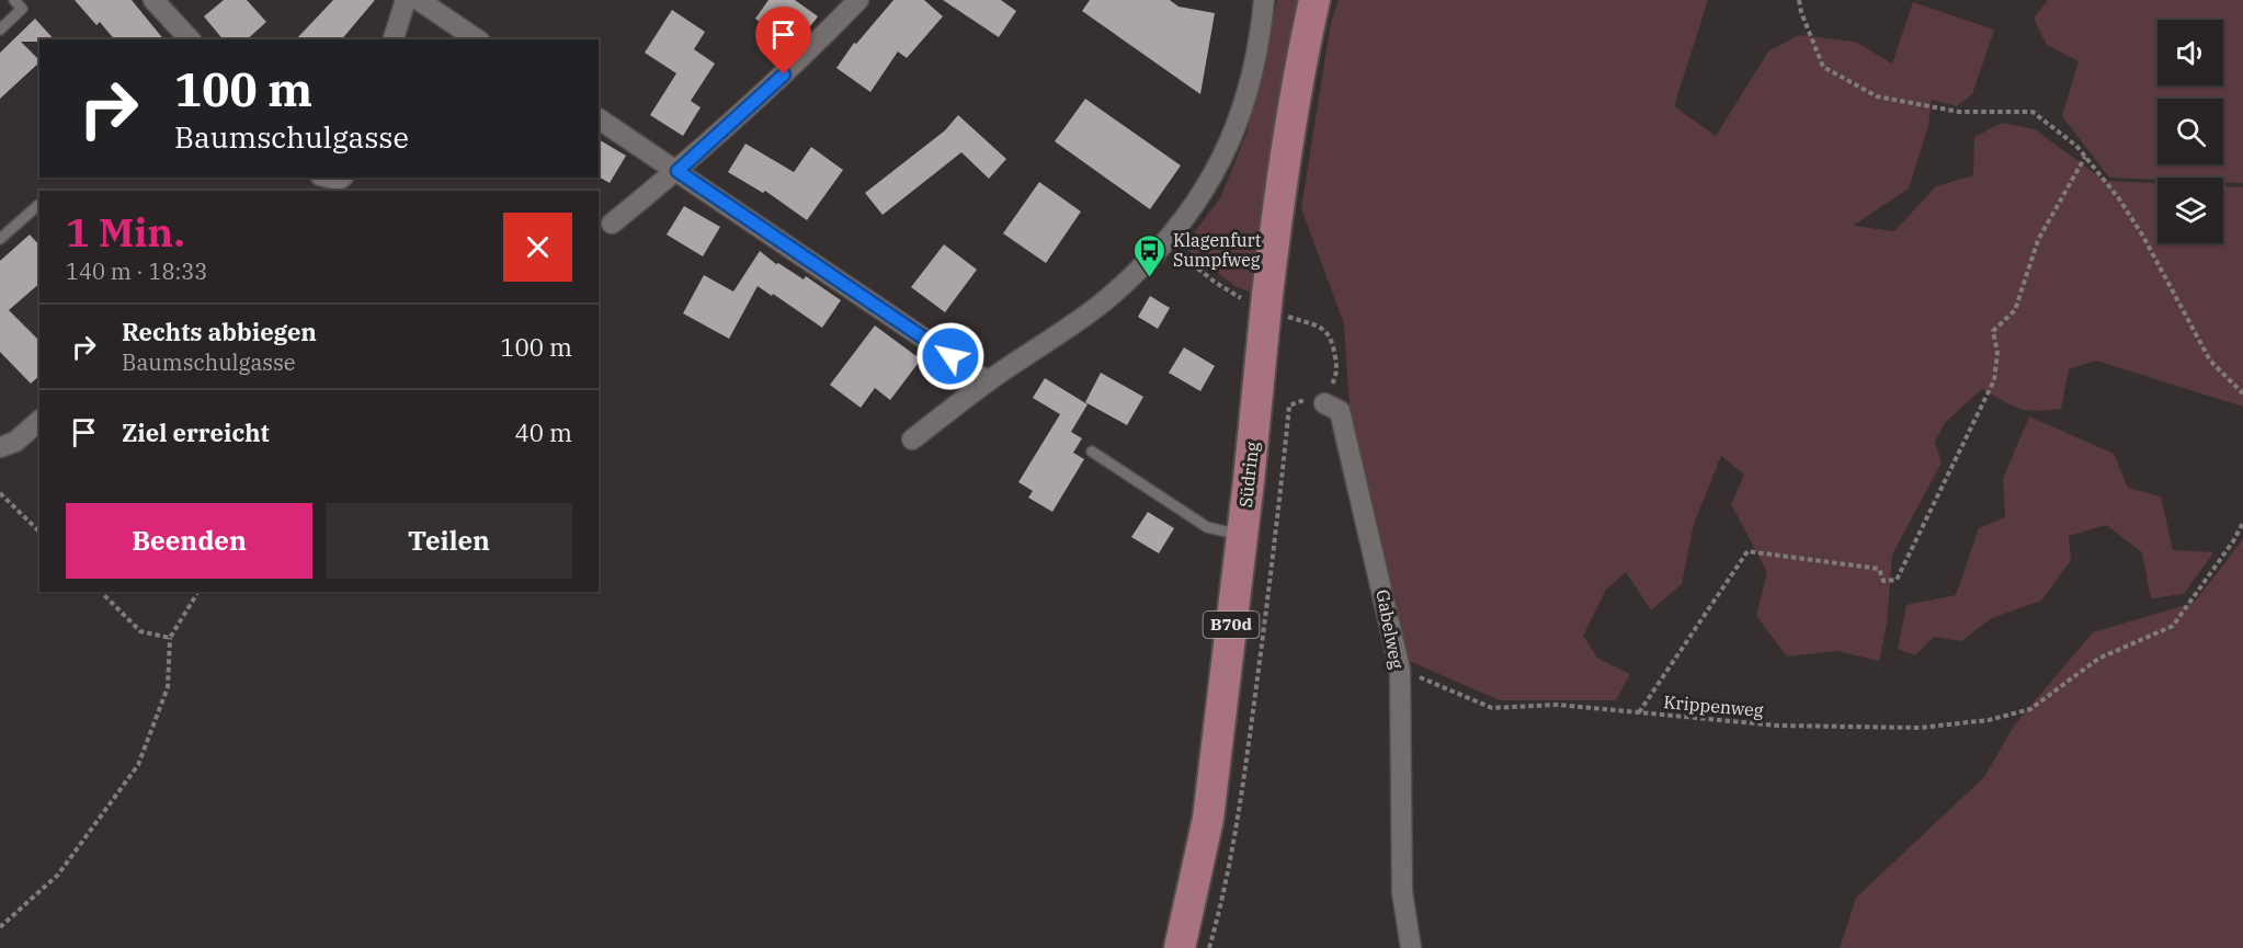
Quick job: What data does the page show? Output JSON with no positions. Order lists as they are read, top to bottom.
{
  "streets": {
    "main road": ["Südring", "B70d"],
    "street": ["Gabelweg"],
    "path": ["Krippenweg"]
  },
  "crossings": [
    ["Gabelweg", "Krippenweg"]
  ],
  "places": {
    "bus stop": ["Klagenfurt Sumpfweg"]
  },
  "page": {
    "turn": ["100 m", "Baumschulgasse"],
    "heading": ["1 Min.", "140 m · 18:33"],
    "list": [
      {
        "name": "Rechts abbiegen",
        "note": "Baumschulgasse",
        "value": "100 m"
      },
      {
        "name": "Ziel erreicht",
        "value": "40 m"
      }
    ],
    "buttons": ["Beenden", "Teilen"]
  }
}
